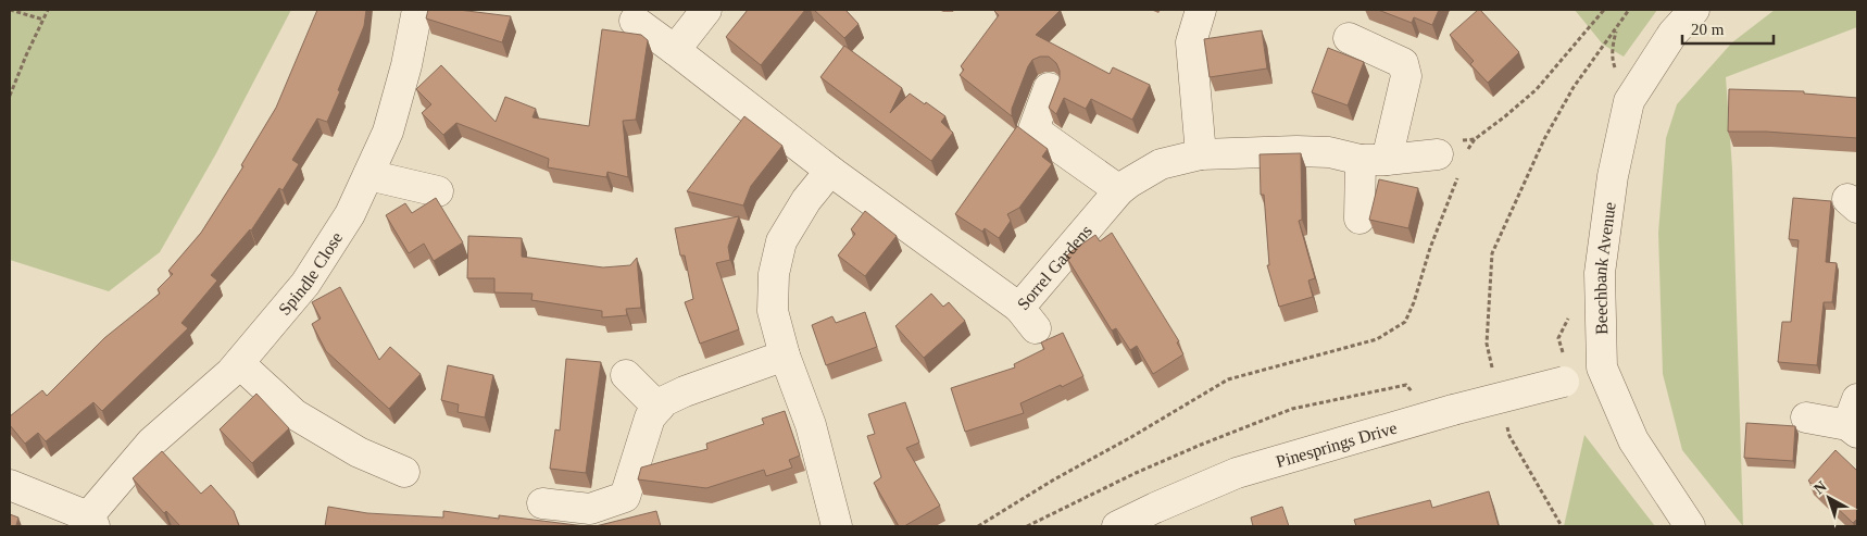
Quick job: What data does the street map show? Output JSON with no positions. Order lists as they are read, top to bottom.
{
  "streets": {
    "street": [
      "Sorrel Gardens",
      "Beechbank Avenue",
      "Spindle Close",
      "Pinesprings Drive"
    ]
  },
  "crossings": [
    ["Beechbank Avenue", "Pinesprings Drive"]
  ],
  "scale_bar": "20 m",
  "north": "top left"
}
